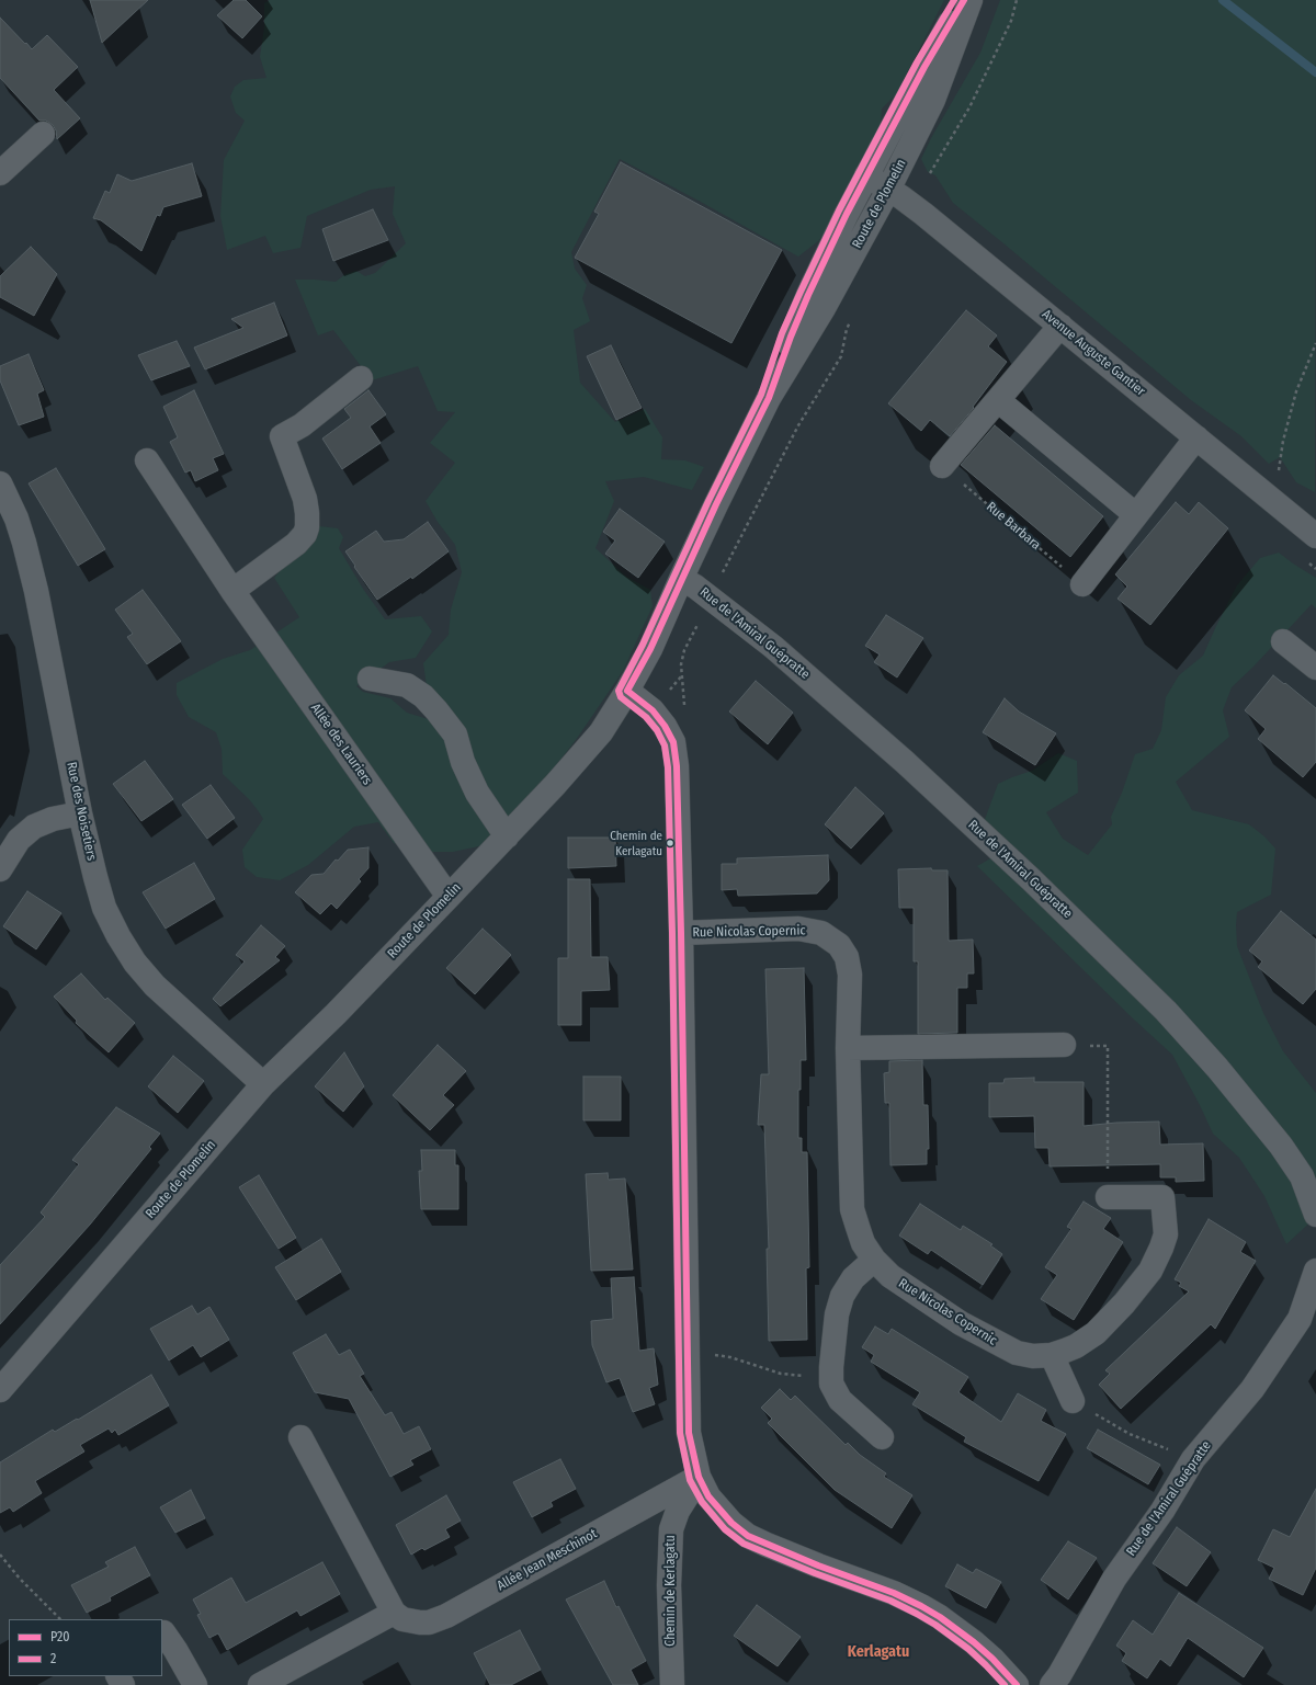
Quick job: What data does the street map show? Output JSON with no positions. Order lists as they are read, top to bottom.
{
  "streets": {
    "street": [
      "Route de Plomelin",
      "Avenue Auguste Gantier",
      "Rue de l'Amiral Guépratte",
      "Allée des Lauriers",
      "Rue des Noisetiers",
      "Rue Nicolas Copernic",
      "Allée Jean Meschinot",
      "Chemin de Kerlagatu"
    ],
    "path": ["Rue Barbara"]
  },
  "crossings": [
    ["Route de Plomelin", "Avenue Auguste Gantier"],
    ["Route de Plomelin", "Rue de l'Amiral Guépratte"],
    ["Route de Plomelin", "Allée des Lauriers"],
    ["Route de Plomelin", "Rue des Noisetiers"],
    ["Allée Jean Meschinot", "Chemin de Kerlagatu"]
  ],
  "districts": ["Kerlagatu"],
  "places": ["Chemin de Kerlagatu"],
  "lines": ["transit line P20", "transit line 2"],
  "legend": ["P20", "2"]
}
